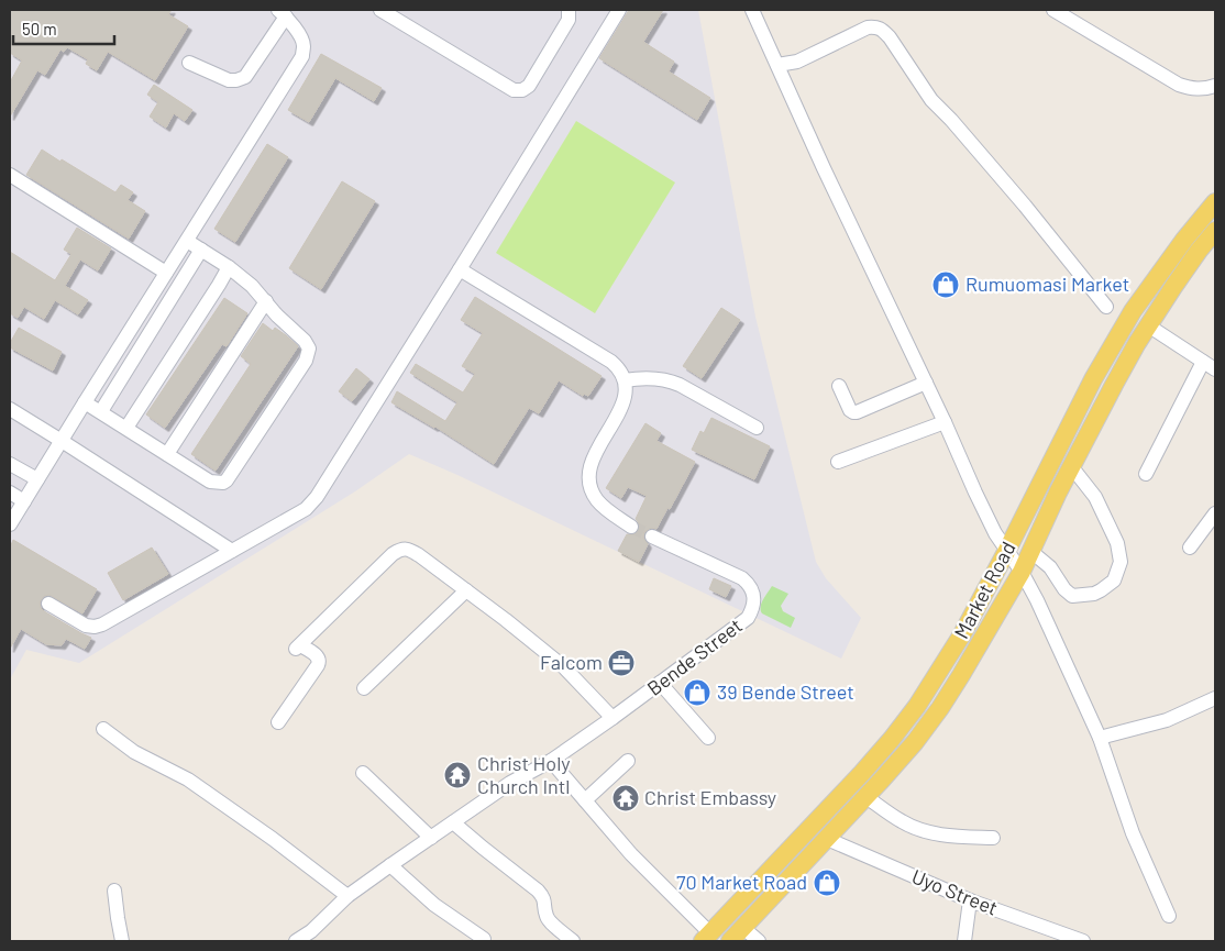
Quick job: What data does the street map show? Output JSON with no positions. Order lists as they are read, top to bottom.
{
  "streets": {
    "main road": ["Market Road"],
    "street": ["Bende Street", "Uyo Street"]
  },
  "crossings": [
    ["Market Road", "Uyo Street"]
  ],
  "places": {
    "shop": ["Rumuomasi Market", "39 Bende Street", "70 Market Road"],
    "office": ["Falcom"],
    "temple": ["Christ Holy Church Intl", "Christ Embassy"]
  },
  "scale_bar": "50 m"
}
